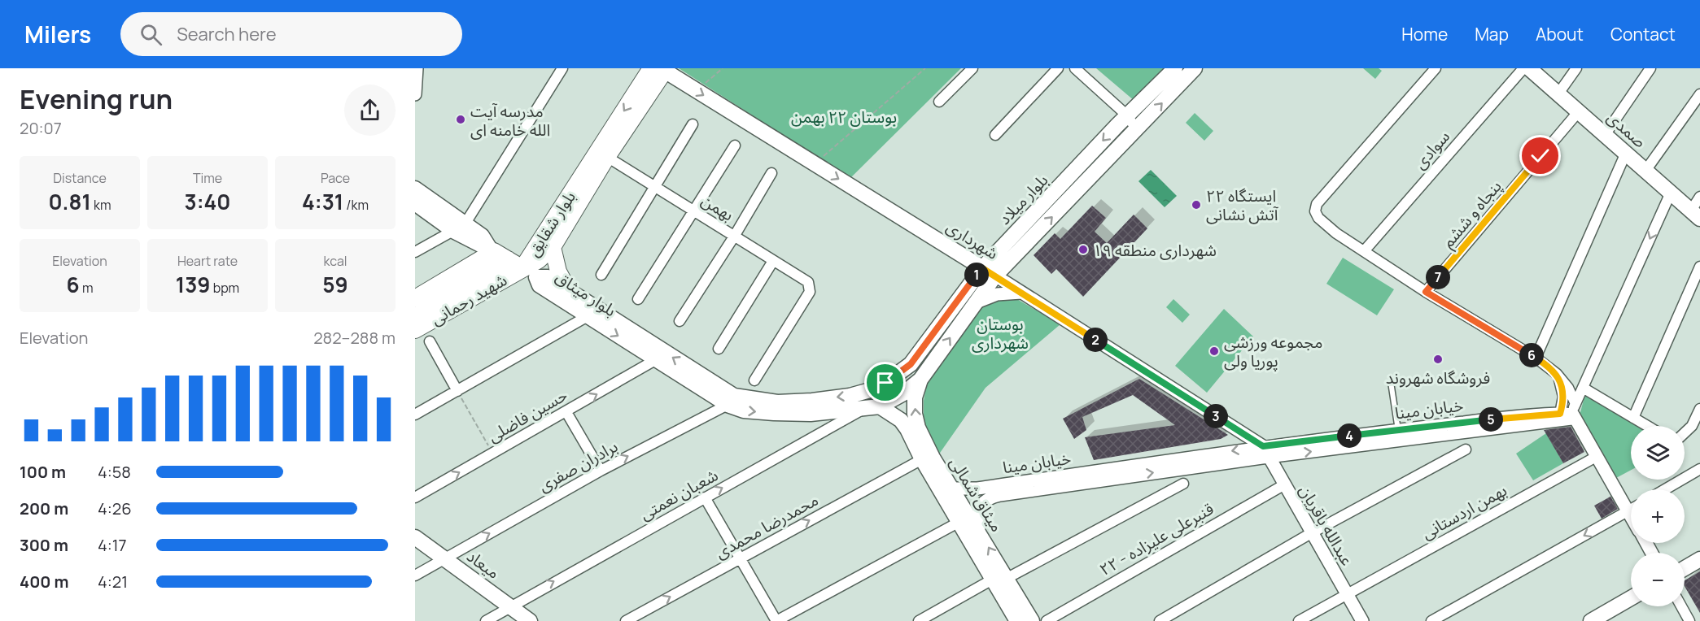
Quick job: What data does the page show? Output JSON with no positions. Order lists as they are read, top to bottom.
{
  "streets": {
    "main road": [
      "صمدی",
      "بلوار میلاد",
      "بلوار شقایق",
      "شهرداری",
      "بلوار میثاق",
      "شهید رحمانی",
      "میثاق شمالی",
      "میعاد"
    ],
    "street": [
      "سوادی",
      "بهمن",
      "پنجاه و ششم",
      "خیابان مینا",
      "حسین فاضلی",
      "برادران صفری",
      "شعبان نعمتی",
      "بهمن اردستانی",
      "عبدالله باقریان",
      "محمدرضا محمدی",
      "قنبرعلی علیزاده - ۲۲"
    ]
  },
  "crossings": [
    ["صمدی", "پنجاه و ششم"],
    ["بلوار میلاد", "شهرداری"],
    ["بلوار میلاد", "بلوار میثاق"],
    ["بلوار میلاد", "میثاق شمالی"],
    ["بهمن", "بلوار شقایق"],
    ["بلوار شقایق", "شهرداری"],
    ["بلوار شقایق", "بلوار میثاق"],
    ["بلوار شقایق", "شهید رحمانی"],
    ["شهرداری", "خیابان مینا"],
    ["شهرداری", "عبدالله باقریان"],
    ["بلوار میثاق", "شهید رحمانی"],
    ["بلوار میثاق", "حسین فاضلی"],
    ["بلوار میثاق", "برادران صفری"],
    ["بلوار میثاق", "شعبان نعمتی"],
    ["بلوار میثاق", "میثاق شمالی"],
    ["خیابان مینا", "میثاق شمالی"],
    ["خیابان مینا", "عبدالله باقریان"],
    ["برادران صفری", "میعاد"],
    ["شعبان نعمتی", "میعاد"],
    ["میثاق شمالی", "محمدرضا محمدی"],
    ["بهمن اردستانی", "عبدالله باقریان"],
    ["عبدالله باقریان", "قنبرعلی علیزاده - ۲۲"]
  ],
  "one_way": ["شهرداری", "برادران صفری", "شعبان نعمتی"],
  "parks": ["بوستان ۲۲ بهمن", "بوستان شهرداری"],
  "places": [
    "مدرسه آیت الله خامنه ای",
    "ایستگاه ۲۲ آتش نشانی",
    "شهرداری منطقه ۱۹",
    "مجموعه ورزشی پوریا ولی",
    "فروشگاه شهروند"
  ],
  "page": {
    "header": "Milers",
    "search": "Search here",
    "nav": [
      "Home",
      "Map",
      "About",
      "Contact"
    ],
    "heading": ["Evening run", "20:07"],
    "stats": [
      ["Distance", "0.81 km"],
      ["Time", "3:40"],
      ["Pace", "4:31 /km"],
      ["Elevation", "6 m"],
      ["Heart rate", "139 bpm"],
      ["kcal", "59"]
    ],
    "pins": [
      "1",
      "7",
      "2",
      "6",
      "3",
      "5",
      "4"
    ],
    "chart": ["Elevation", "282–288 m"],
    "map_buttons": ["+", "−"],
    "list": [
      {
        "name": "100 m",
        "note": "4:58"
      },
      {
        "name": "200 m",
        "note": "4:26"
      },
      {
        "name": "300 m",
        "note": "4:17"
      },
      {
        "name": "400 m",
        "note": "4:21"
      }
    ]
  }
}
